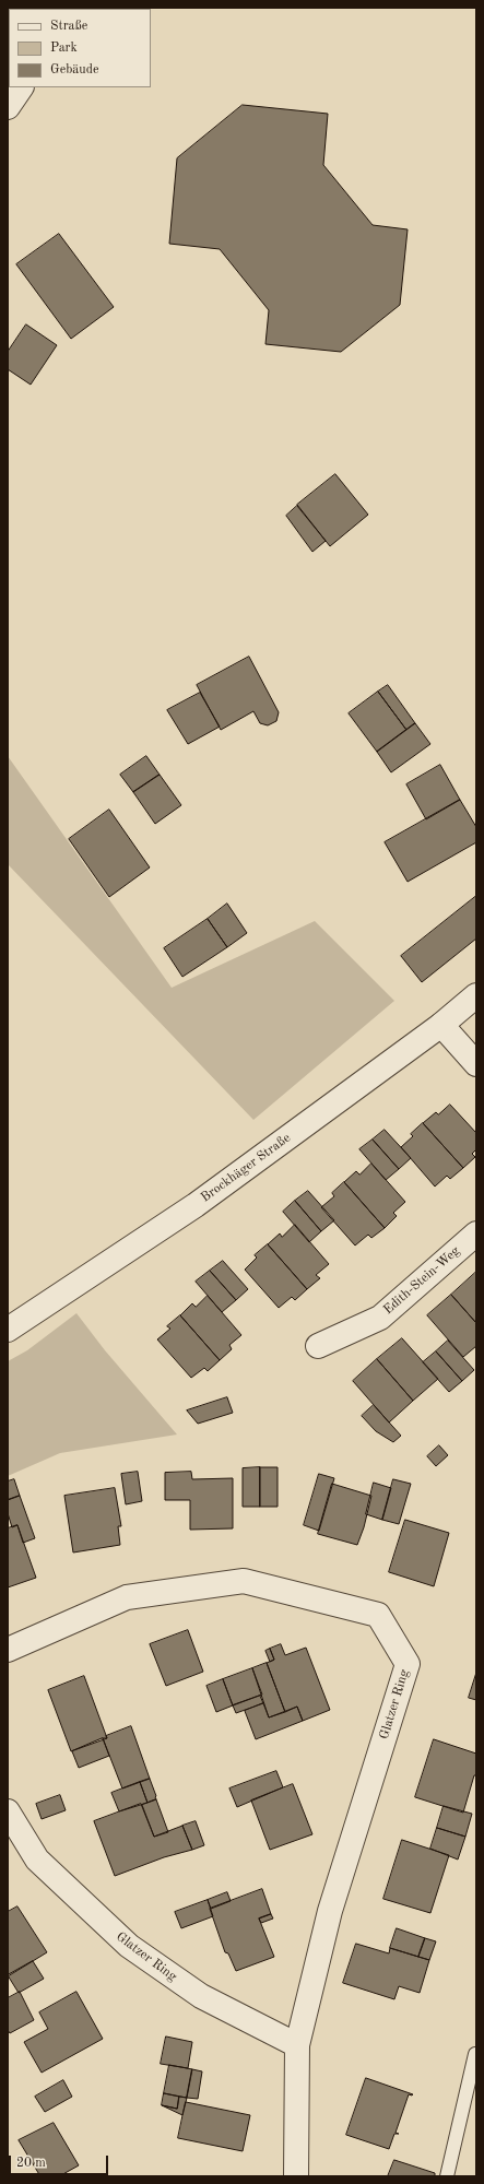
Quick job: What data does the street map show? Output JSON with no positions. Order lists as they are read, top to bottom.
{
  "streets": {
    "street": ["Brockhäger Straße", "Edith-Stein-Weg", "Glatzer Ring"]
  },
  "legend": ["Straße", "Park", "Gebäude"],
  "scale_bar": "20 m"
}
